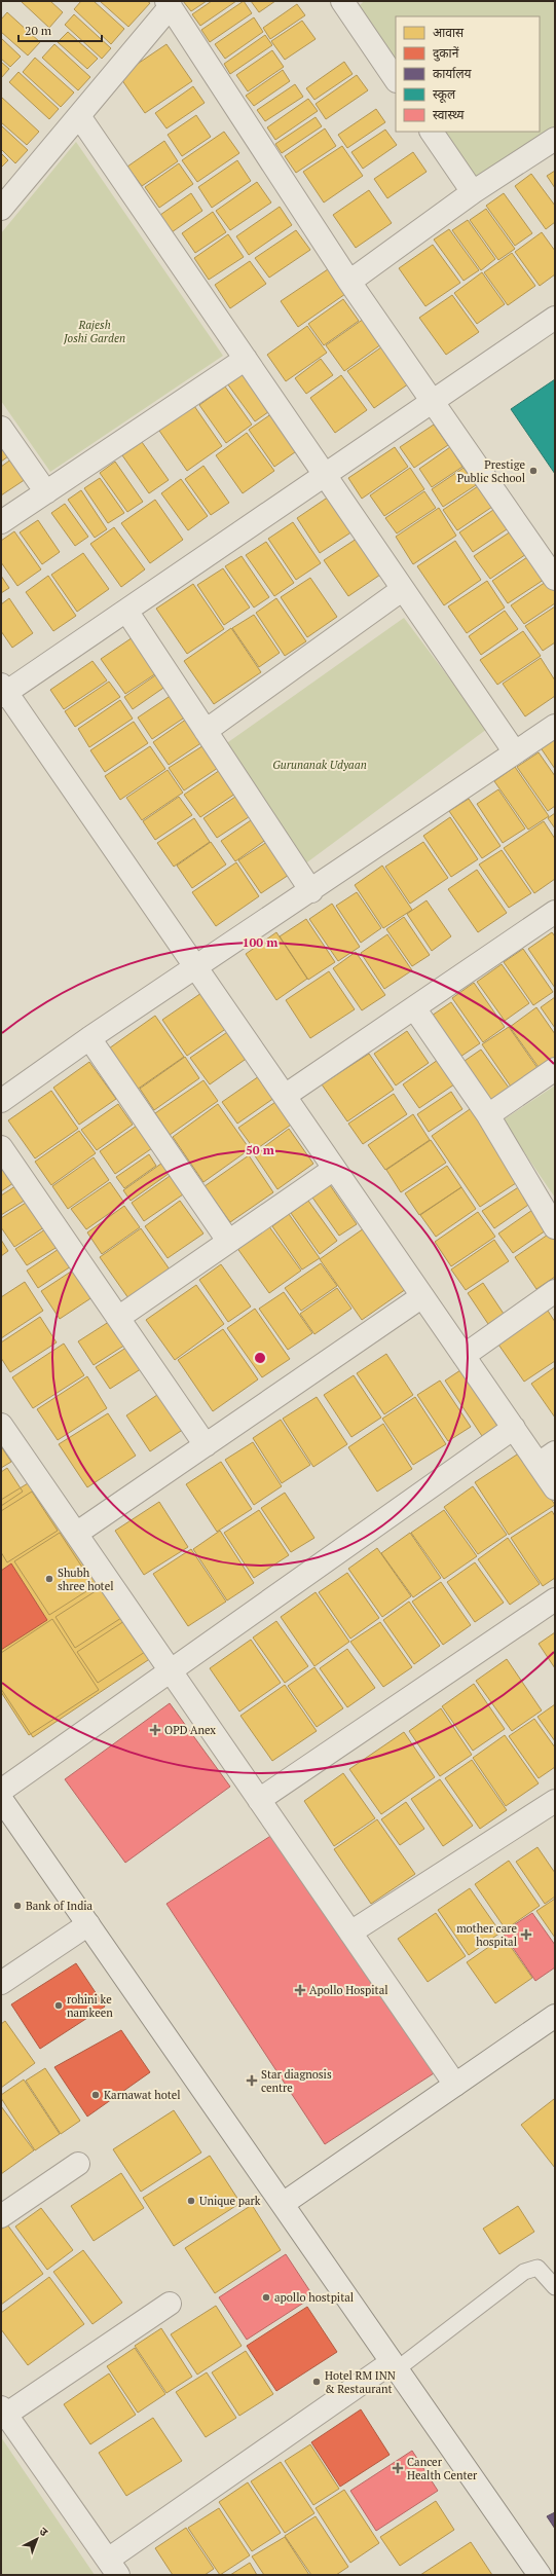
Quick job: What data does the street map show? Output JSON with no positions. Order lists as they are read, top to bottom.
{
  "parks": ["Rajesh Joshi Garden", "Gurunanak Udyaan"],
  "places": {
    "other": [
      "Prestige Public School",
      "Shubh shree hotel",
      "Bank of India",
      "rohini ke namkeen",
      "Karnawat hotel",
      "Unique park",
      "apollo hostpital",
      "Hotel RM INN & Restaurant"
    ],
    "health": [
      "OPD Anex",
      "mother care hospital",
      "Apollo Hospital",
      "Star diagnosis centre",
      "Cancer Health Center"
    ]
  },
  "legend": [
    "आवास",
    "दुकानें",
    "कार्यालय",
    "स्कूल",
    "स्वास्थ्य"
  ],
  "scale_bar": "20 m",
  "north": "top right",
  "rings": ["100 m", "50 m"]
}
